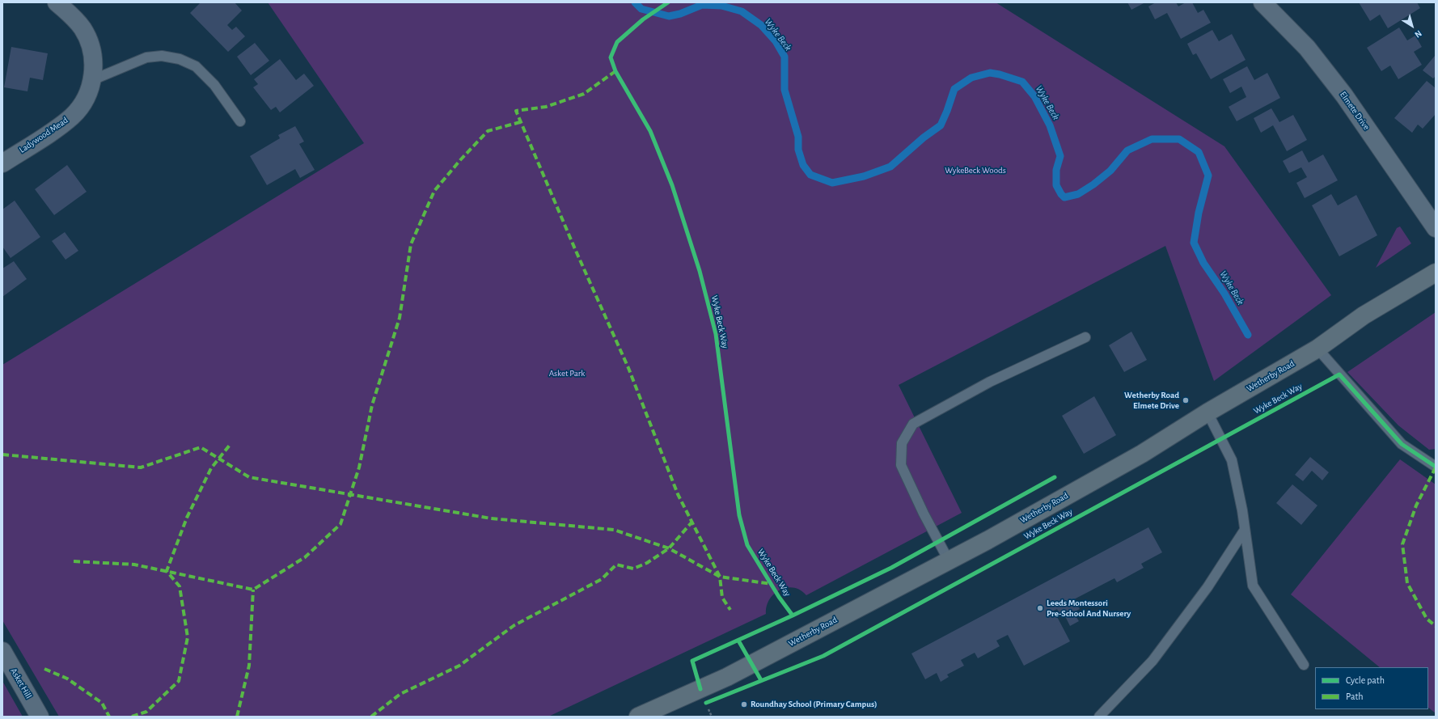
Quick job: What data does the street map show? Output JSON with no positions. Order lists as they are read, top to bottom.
{
  "streets": {
    "street": [
      "Elmete Drive",
      "Ladywood Mead",
      "Wetherby Road",
      "Asket Hill"
    ],
    "cycle path": ["Wyke Beck Way"]
  },
  "water": ["Wyke Beck"],
  "parks": ["WykeBeck Woods", "Asket Park"],
  "places": ["Wetherby Road Elmete Drive", "Leeds Montessori Pre-School And Nursery", "Roundhay School (Primary Campus)"],
  "legend": ["Cycle path", "Path"],
  "north": "bottom right"
}
